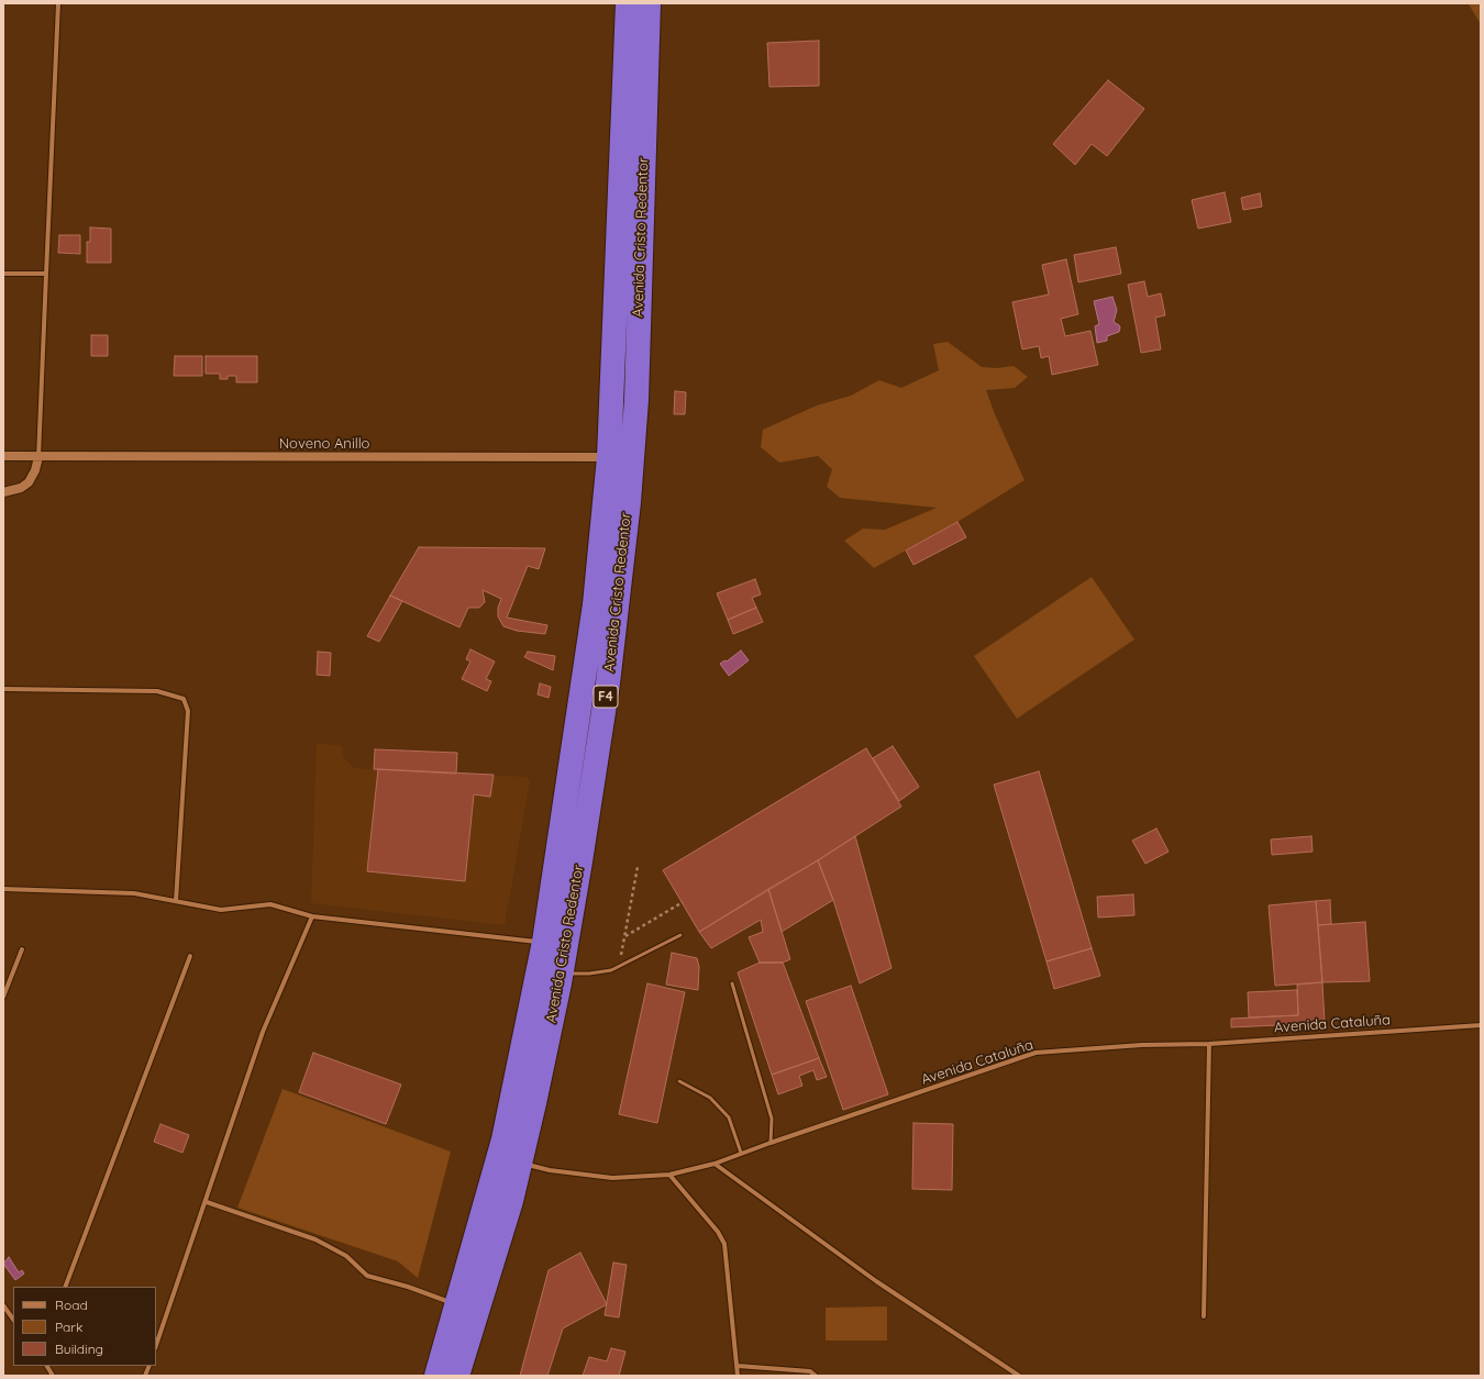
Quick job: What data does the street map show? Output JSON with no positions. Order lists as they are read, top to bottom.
{
  "streets": {
    "highway": ["Avenida Cristo Redentor", "F4"],
    "street": ["Noveno Anillo", "Avenida Cataluña"]
  },
  "crossings": [
    ["Avenida Cristo Redentor", "Noveno Anillo"],
    ["Avenida Cristo Redentor", "Avenida Cataluña"]
  ],
  "legend": ["Road", "Park", "Building"]
}
